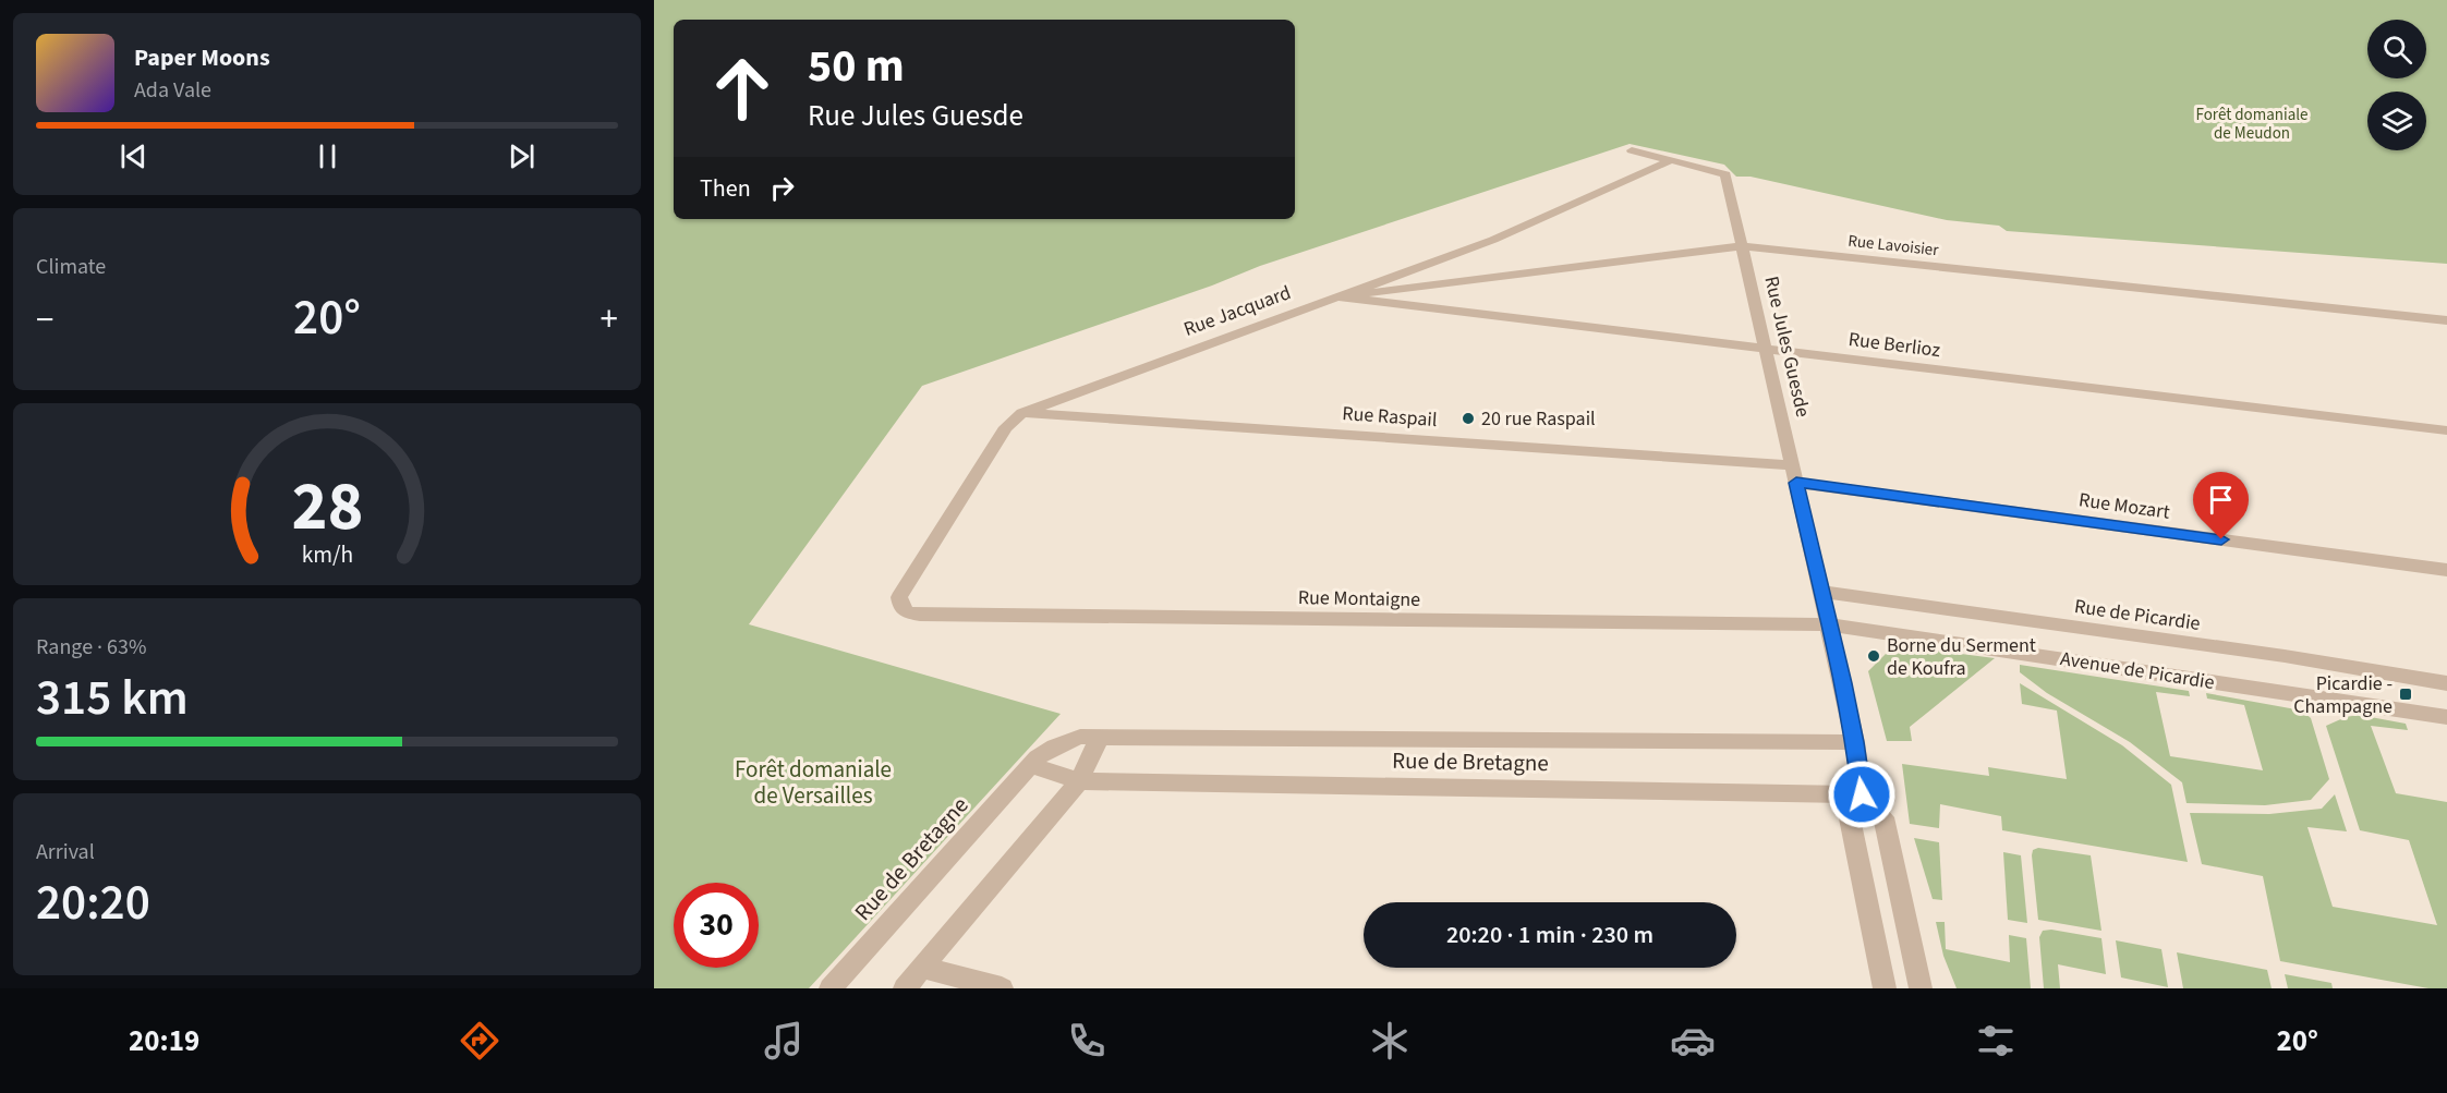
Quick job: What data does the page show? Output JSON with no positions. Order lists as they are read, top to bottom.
{
  "streets": {
    "street": [
      "Rue Lavoisier",
      "Rue Jacquard",
      "Rue Berlioz",
      "Rue Jules Guesde",
      "Rue Raspail",
      "Rue Mozart",
      "Rue Montaigne",
      "Rue de Picardie",
      "Avenue de Picardie",
      "Rue de Bretagne"
    ]
  },
  "crossings": [
    ["Rue Lavoisier", "Rue Jacquard"],
    ["Rue Lavoisier", "Rue Berlioz"],
    ["Rue Lavoisier", "Rue Jules Guesde"],
    ["Rue Jacquard", "Rue Berlioz"],
    ["Rue Jacquard", "Rue Jules Guesde"],
    ["Rue Jacquard", "Rue Raspail"],
    ["Rue Jacquard", "Rue Montaigne"],
    ["Rue Berlioz", "Rue Jules Guesde"],
    ["Rue Jules Guesde", "Rue Raspail"],
    ["Rue Jules Guesde", "Rue Mozart"],
    ["Rue Jules Guesde", "Rue Montaigne"],
    ["Rue Jules Guesde", "Rue de Picardie"],
    ["Rue Jules Guesde", "Avenue de Picardie"],
    ["Rue Jules Guesde", "Rue de Bretagne"],
    ["Rue Raspail", "Rue Mozart"],
    ["Rue Montaigne", "Avenue de Picardie"]
  ],
  "parks": ["Forêt domaniale de Meudon", "Forêt domaniale de Versailles"],
  "places": {
    "other": ["20 rue Raspail", "Borne du Serment de Koufra"],
    "transit": ["Picardie - Champagne"]
  },
  "page": {
    "turn": ["50 m", "Rue Jules Guesde"],
    "song": ["Paper Moons", "Ada Vale"],
    "then": "Then",
    "tile": [
      "Climate",
      ["Range · 63%", "315 km"],
      ["Arrival", "20:20"]
    ],
    "heat": ["−", "20°", "+"],
    "limit": "30",
    "trip": "20:20 · 1 min · 230 m",
    "tabs": ["20:19", "20°"],
    "gauge": ["28", "km/h"]
  }
}
